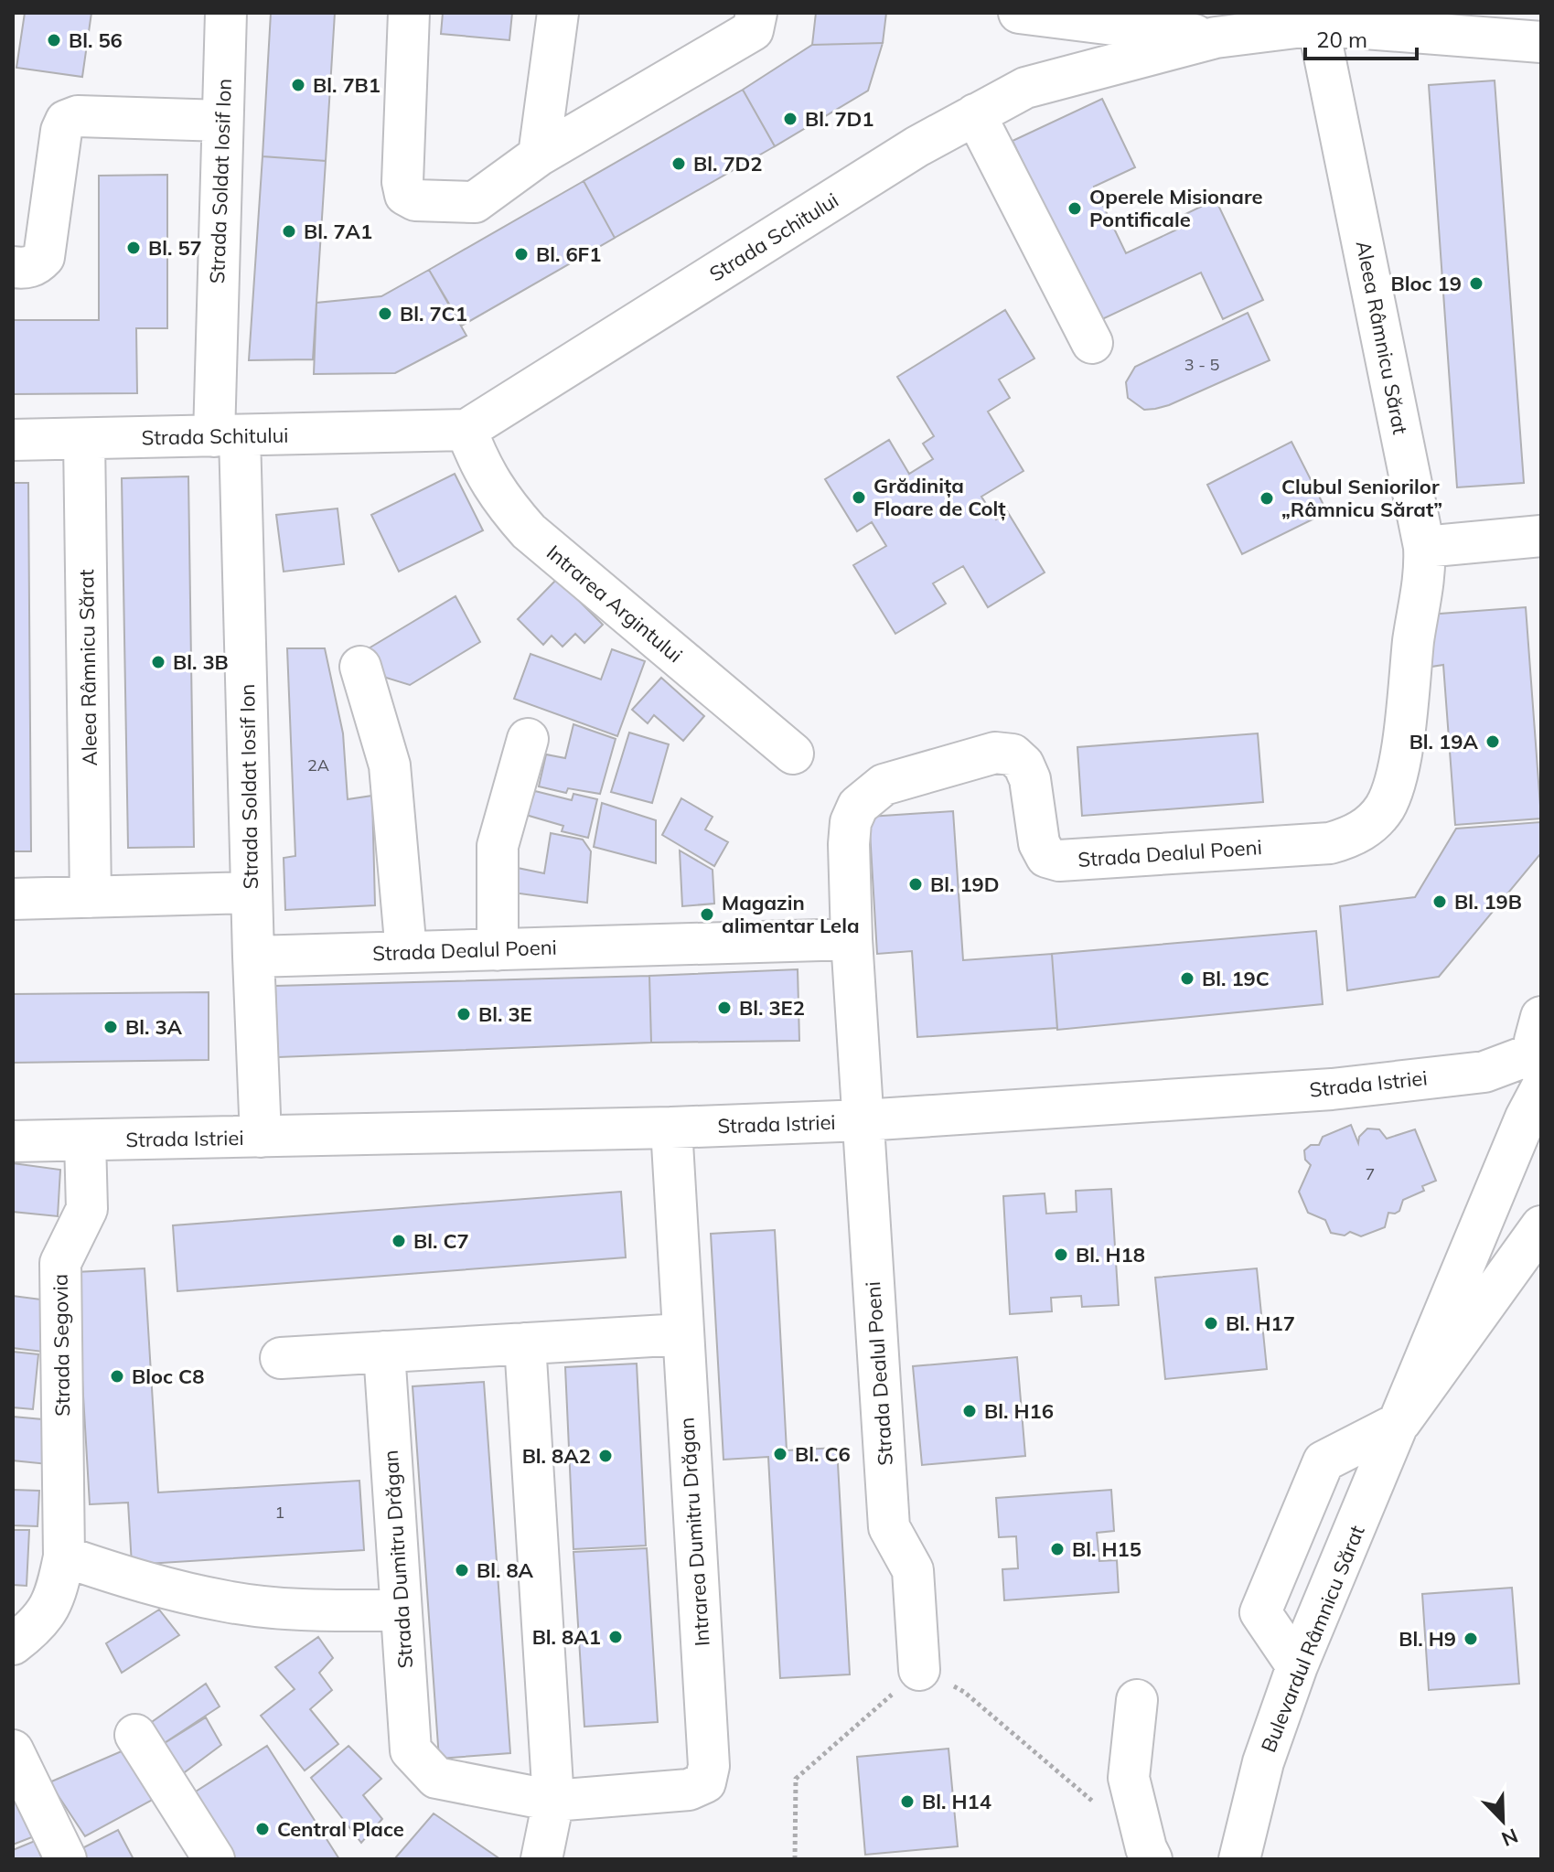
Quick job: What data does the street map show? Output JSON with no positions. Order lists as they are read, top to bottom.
{
  "streets": {
    "street": [
      "Strada Soldat Iosif Ion",
      "Strada Schitului",
      "Aleea Râmnicu Sărat",
      "Intrarea Argintului",
      "Strada Dealul Poeni",
      "Strada Istriei",
      "Strada Segovia",
      "Intrarea Dumitru Drăgan",
      "Strada Dumitru Drăgan",
      "Bulevardul Râmnicu Sărat"
    ]
  },
  "crossings": [
    ["Strada Soldat Iosif Ion", "Strada Schitului"],
    ["Strada Soldat Iosif Ion", "Strada Dealul Poeni"],
    ["Strada Soldat Iosif Ion", "Strada Istriei"],
    ["Strada Schitului", "Aleea Râmnicu Sărat"],
    ["Strada Schitului", "Intrarea Argintului"],
    ["Aleea Râmnicu Sărat", "Strada Dealul Poeni"],
    ["Strada Dealul Poeni", "Strada Istriei"],
    ["Strada Istriei", "Strada Segovia"],
    ["Strada Istriei", "Intrarea Dumitru Drăgan"],
    ["Strada Istriei", "Bulevardul Râmnicu Sărat"],
    ["Intrarea Dumitru Drăgan", "Strada Dumitru Drăgan"]
  ],
  "places": [
    "Bl. 56",
    "Bl. 7B1",
    "Bl. 7D1",
    "Bl. 7D2",
    "Operele Misionare Pontificale",
    "Bl. 7A1",
    "Bl. 57",
    "Bl. 6F1",
    "Bloc 19",
    "Bl. 7C1",
    "Grădinița Floare de Colț",
    "Clubul Seniorilor „Râmnicu Sărat”",
    "Bl. 3B",
    "Bl. 19A",
    "Bl. 19D",
    "Bl. 19B",
    "Magazin alimentar Lela",
    "Bl. 19C",
    "Bl. 3E2",
    "Bl. 3E",
    "Bl. 3A",
    "Bl. C7",
    "Bl. H18",
    "Bl. H17",
    "Bloc C8",
    "Bl. H16",
    "Bl. C6",
    "Bl. 8A2",
    "Bl. H15",
    "Bl. 8A",
    "Bl. 8A1",
    "Bl. H9",
    "Bl. H14",
    "Central Place"
  ],
  "house_numbers": [
    "3 - 5",
    "2A",
    "7",
    "1"
  ],
  "scale_bar": "20 m",
  "north": "bottom right"
}
